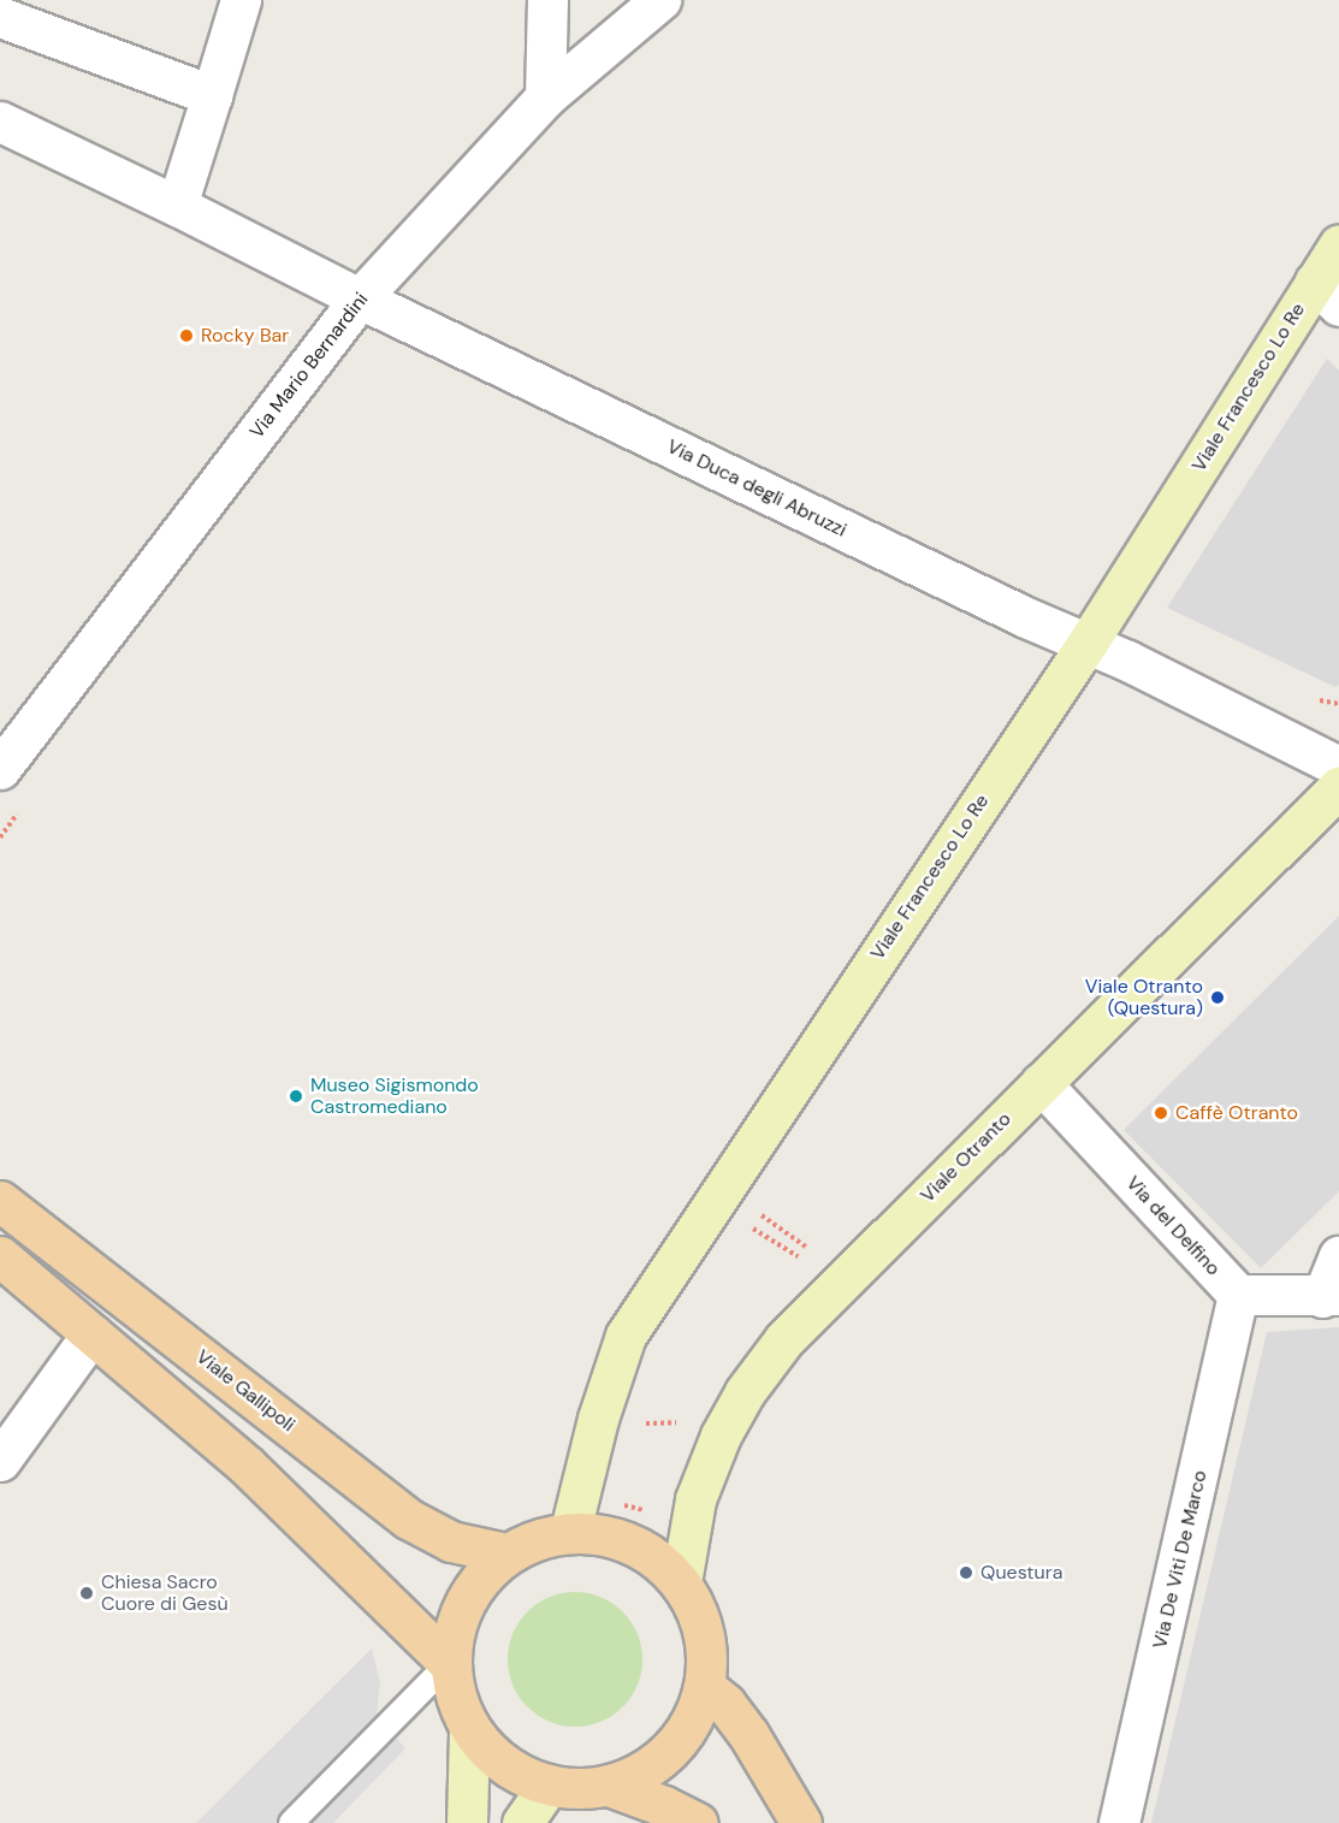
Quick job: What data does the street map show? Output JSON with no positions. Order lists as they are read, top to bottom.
{
  "streets": {
    "main road": ["Viale Gallipoli"],
    "street": [
      "Via Mario Bernardini",
      "Viale Francesco Lo Re",
      "Via Duca degli Abruzzi",
      "Viale Otranto",
      "Via del Delfino",
      "Via De Viti De Marco"
    ]
  },
  "crossings": [
    ["Via Mario Bernardini", "Via Duca degli Abruzzi"],
    ["Viale Francesco Lo Re", "Via Duca degli Abruzzi"],
    ["Viale Francesco Lo Re", "Viale Otranto"],
    ["Viale Francesco Lo Re", "Viale Gallipoli"],
    ["Viale Otranto", "Via del Delfino"],
    ["Viale Otranto", "Viale Gallipoli"],
    ["Via del Delfino", "Via De Viti De Marco"]
  ],
  "places": [
    "Rocky Bar",
    "Viale Otranto (Questura)",
    "Museo Sigismondo Castromediano",
    "Caffè Otranto",
    "Questura",
    "Chiesa Sacro Cuore di Gesù"
  ]
}
